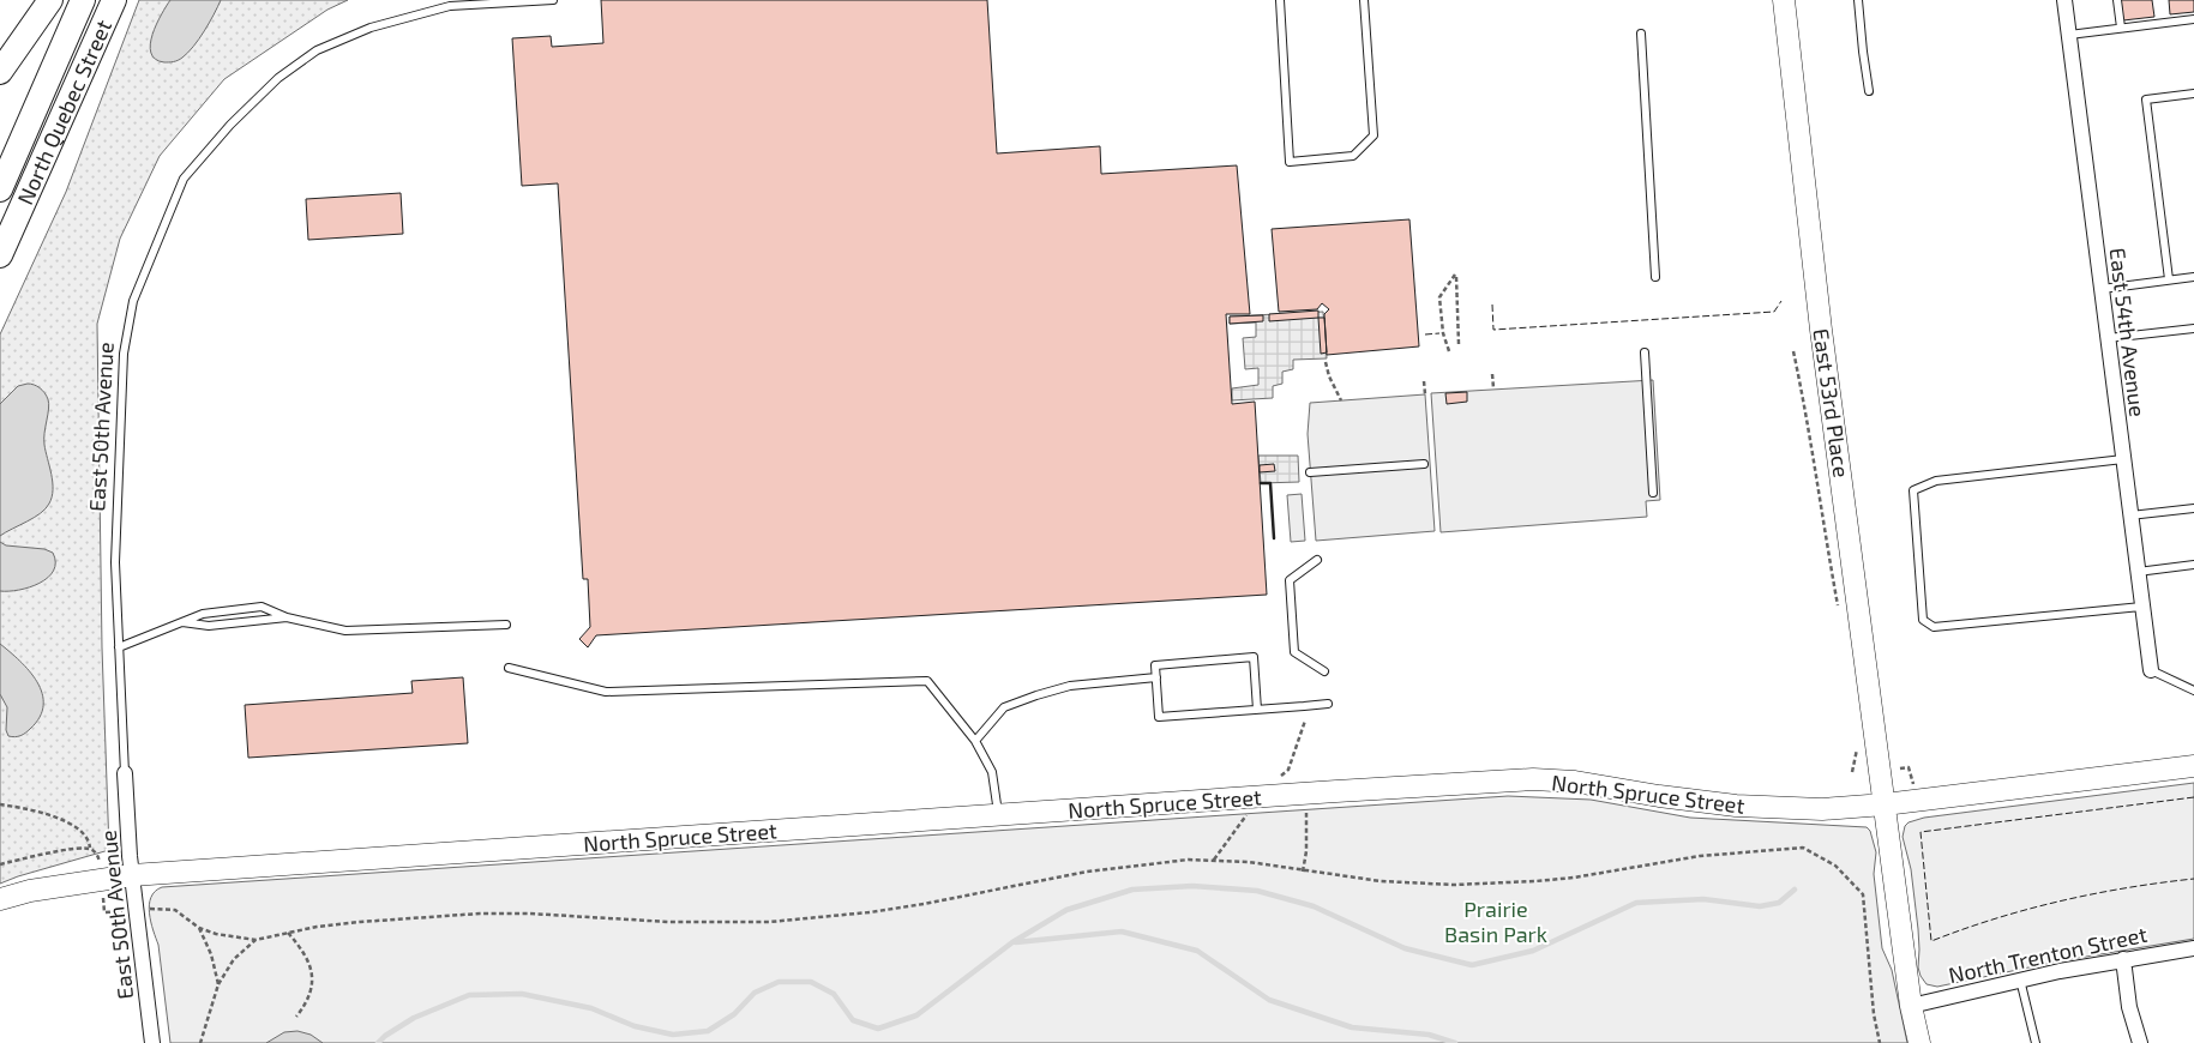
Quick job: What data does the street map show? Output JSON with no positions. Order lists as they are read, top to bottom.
{
  "streets": {
    "main road": ["North Quebec Street"],
    "street": [
      "East 54th Avenue",
      "East 53rd Place",
      "East 50th Avenue",
      "North Spruce Street",
      "North Trenton Street"
    ]
  },
  "crossings": [
    ["East 53rd Place", "North Spruce Street"],
    ["East 53rd Place", "North Trenton Street"],
    ["East 50th Avenue", "North Spruce Street"]
  ],
  "parks": ["Prairie Basin Park"]
}
